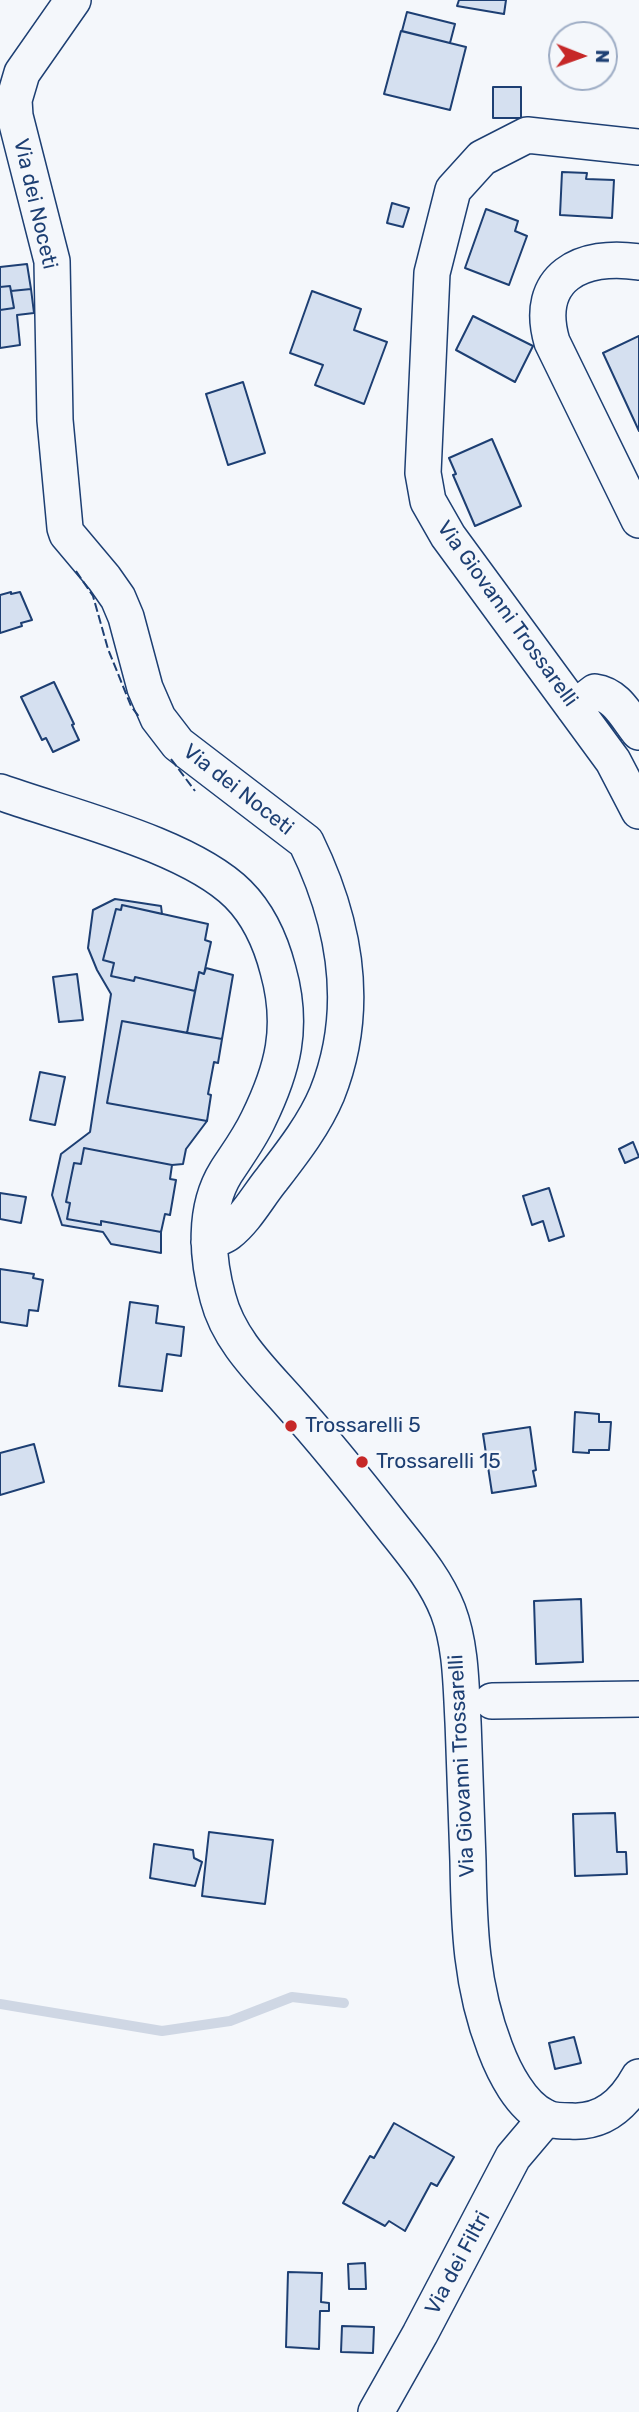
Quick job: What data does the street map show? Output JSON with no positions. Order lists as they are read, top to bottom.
{
  "streets": {
    "street": ["Via dei Noceti", "Via Giovanni Trossarelli", "Via dei Filtri"]
  },
  "crossings": [
    ["Via dei Noceti", "Via Giovanni Trossarelli"],
    ["Via Giovanni Trossarelli", "Via dei Filtri"]
  ],
  "places": ["Trossarelli 5", "Trossarelli 15"],
  "north": "right"
}
